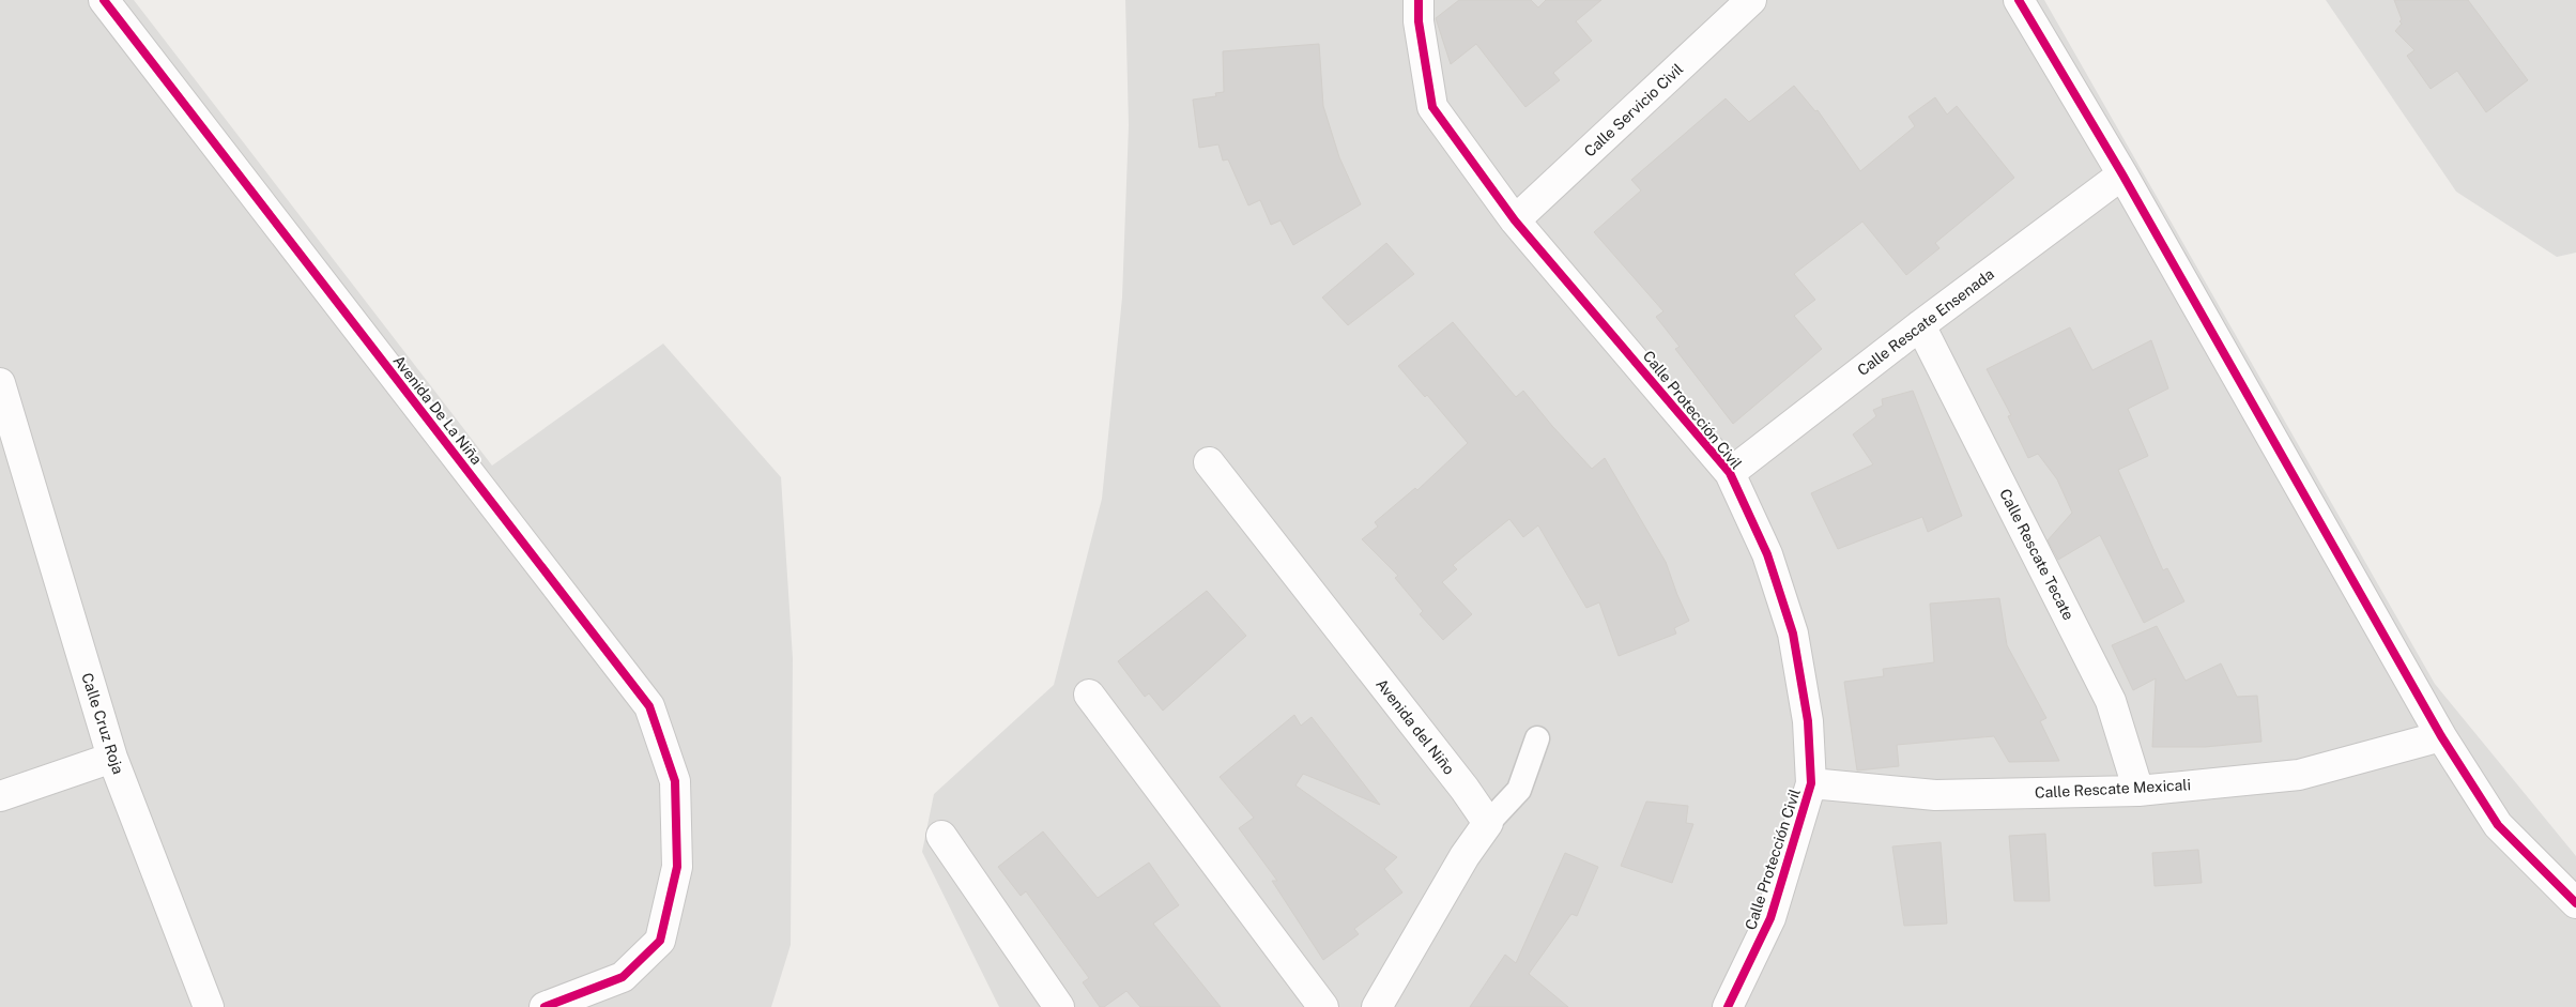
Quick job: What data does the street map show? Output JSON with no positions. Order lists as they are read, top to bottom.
{
  "streets": {
    "street": [
      "Calle Servicio Civil",
      "Calle Rescate Ensenada",
      "Avenida De La Niña",
      "Calle Protección Civil",
      "Calle Rescate Tecate",
      "Calle Cruz Roja",
      "Avenida del Niño",
      "Calle Rescate Mexicali"
    ]
  },
  "crossings": [
    ["Calle Servicio Civil", "Calle Protección Civil"],
    ["Calle Rescate Ensenada", "Calle Protección Civil"],
    ["Calle Rescate Ensenada", "Calle Rescate Tecate"],
    ["Calle Protección Civil", "Calle Rescate Mexicali"],
    ["Calle Rescate Tecate", "Calle Rescate Mexicali"]
  ]
}
